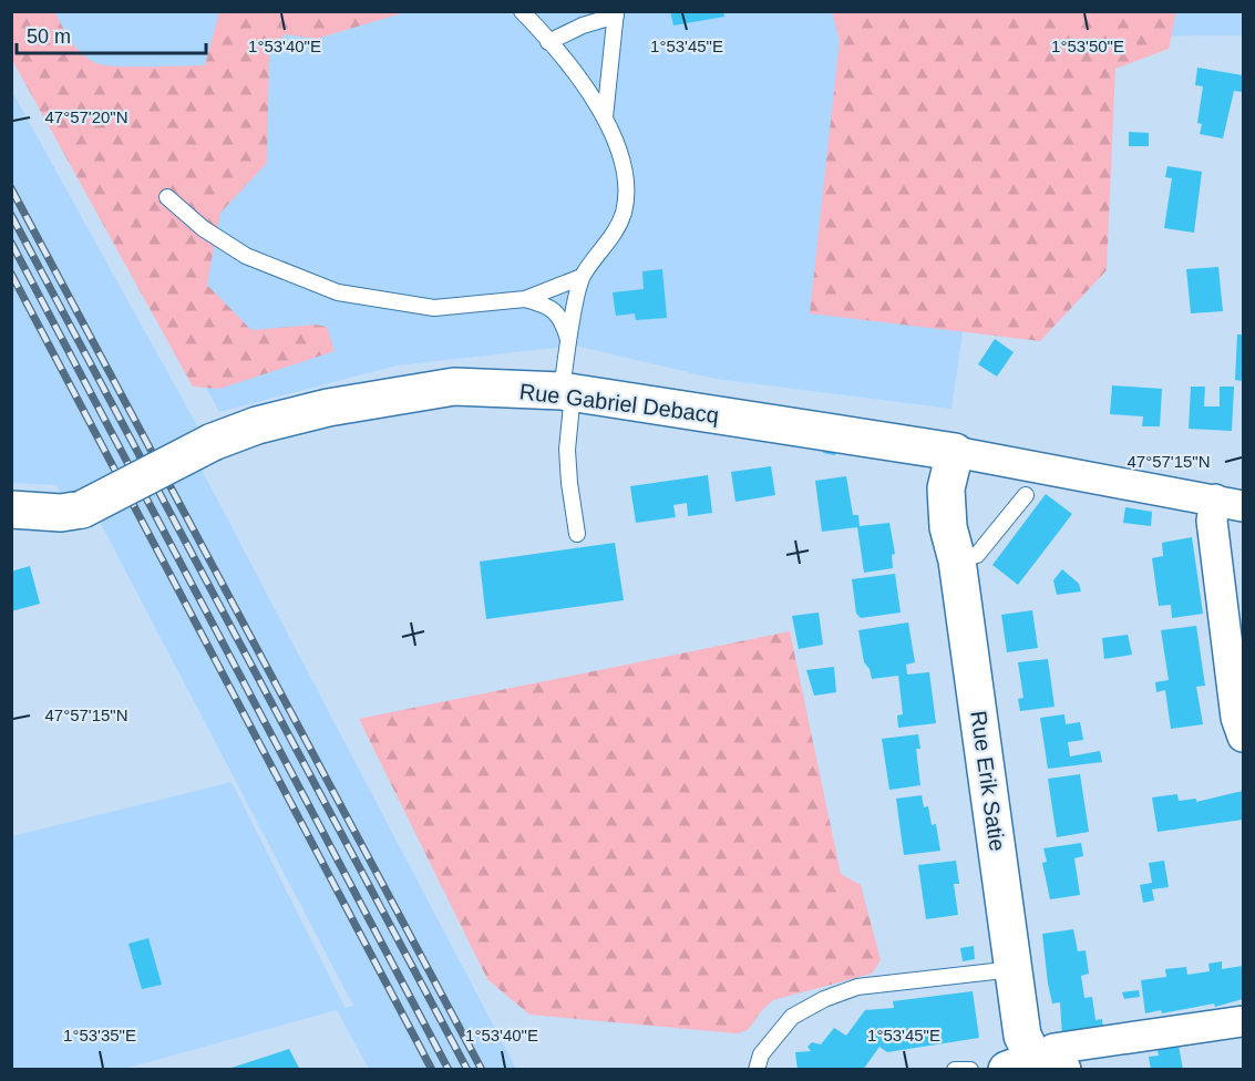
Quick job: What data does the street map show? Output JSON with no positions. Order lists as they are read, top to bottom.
{
  "streets": {
    "street": ["Rue Gabriel Debacq", "Rue Erik Satie"]
  },
  "crossings": [
    ["Rue Gabriel Debacq", "Rue Erik Satie"]
  ],
  "scale_bar": "50 m",
  "coordinates": [
    "1°53'40\"E",
    "1°53'45\"E",
    "1°53'50\"E",
    "47°57'20\"N",
    "47°57'15\"N",
    "1°53'35\"E"
  ]
}
